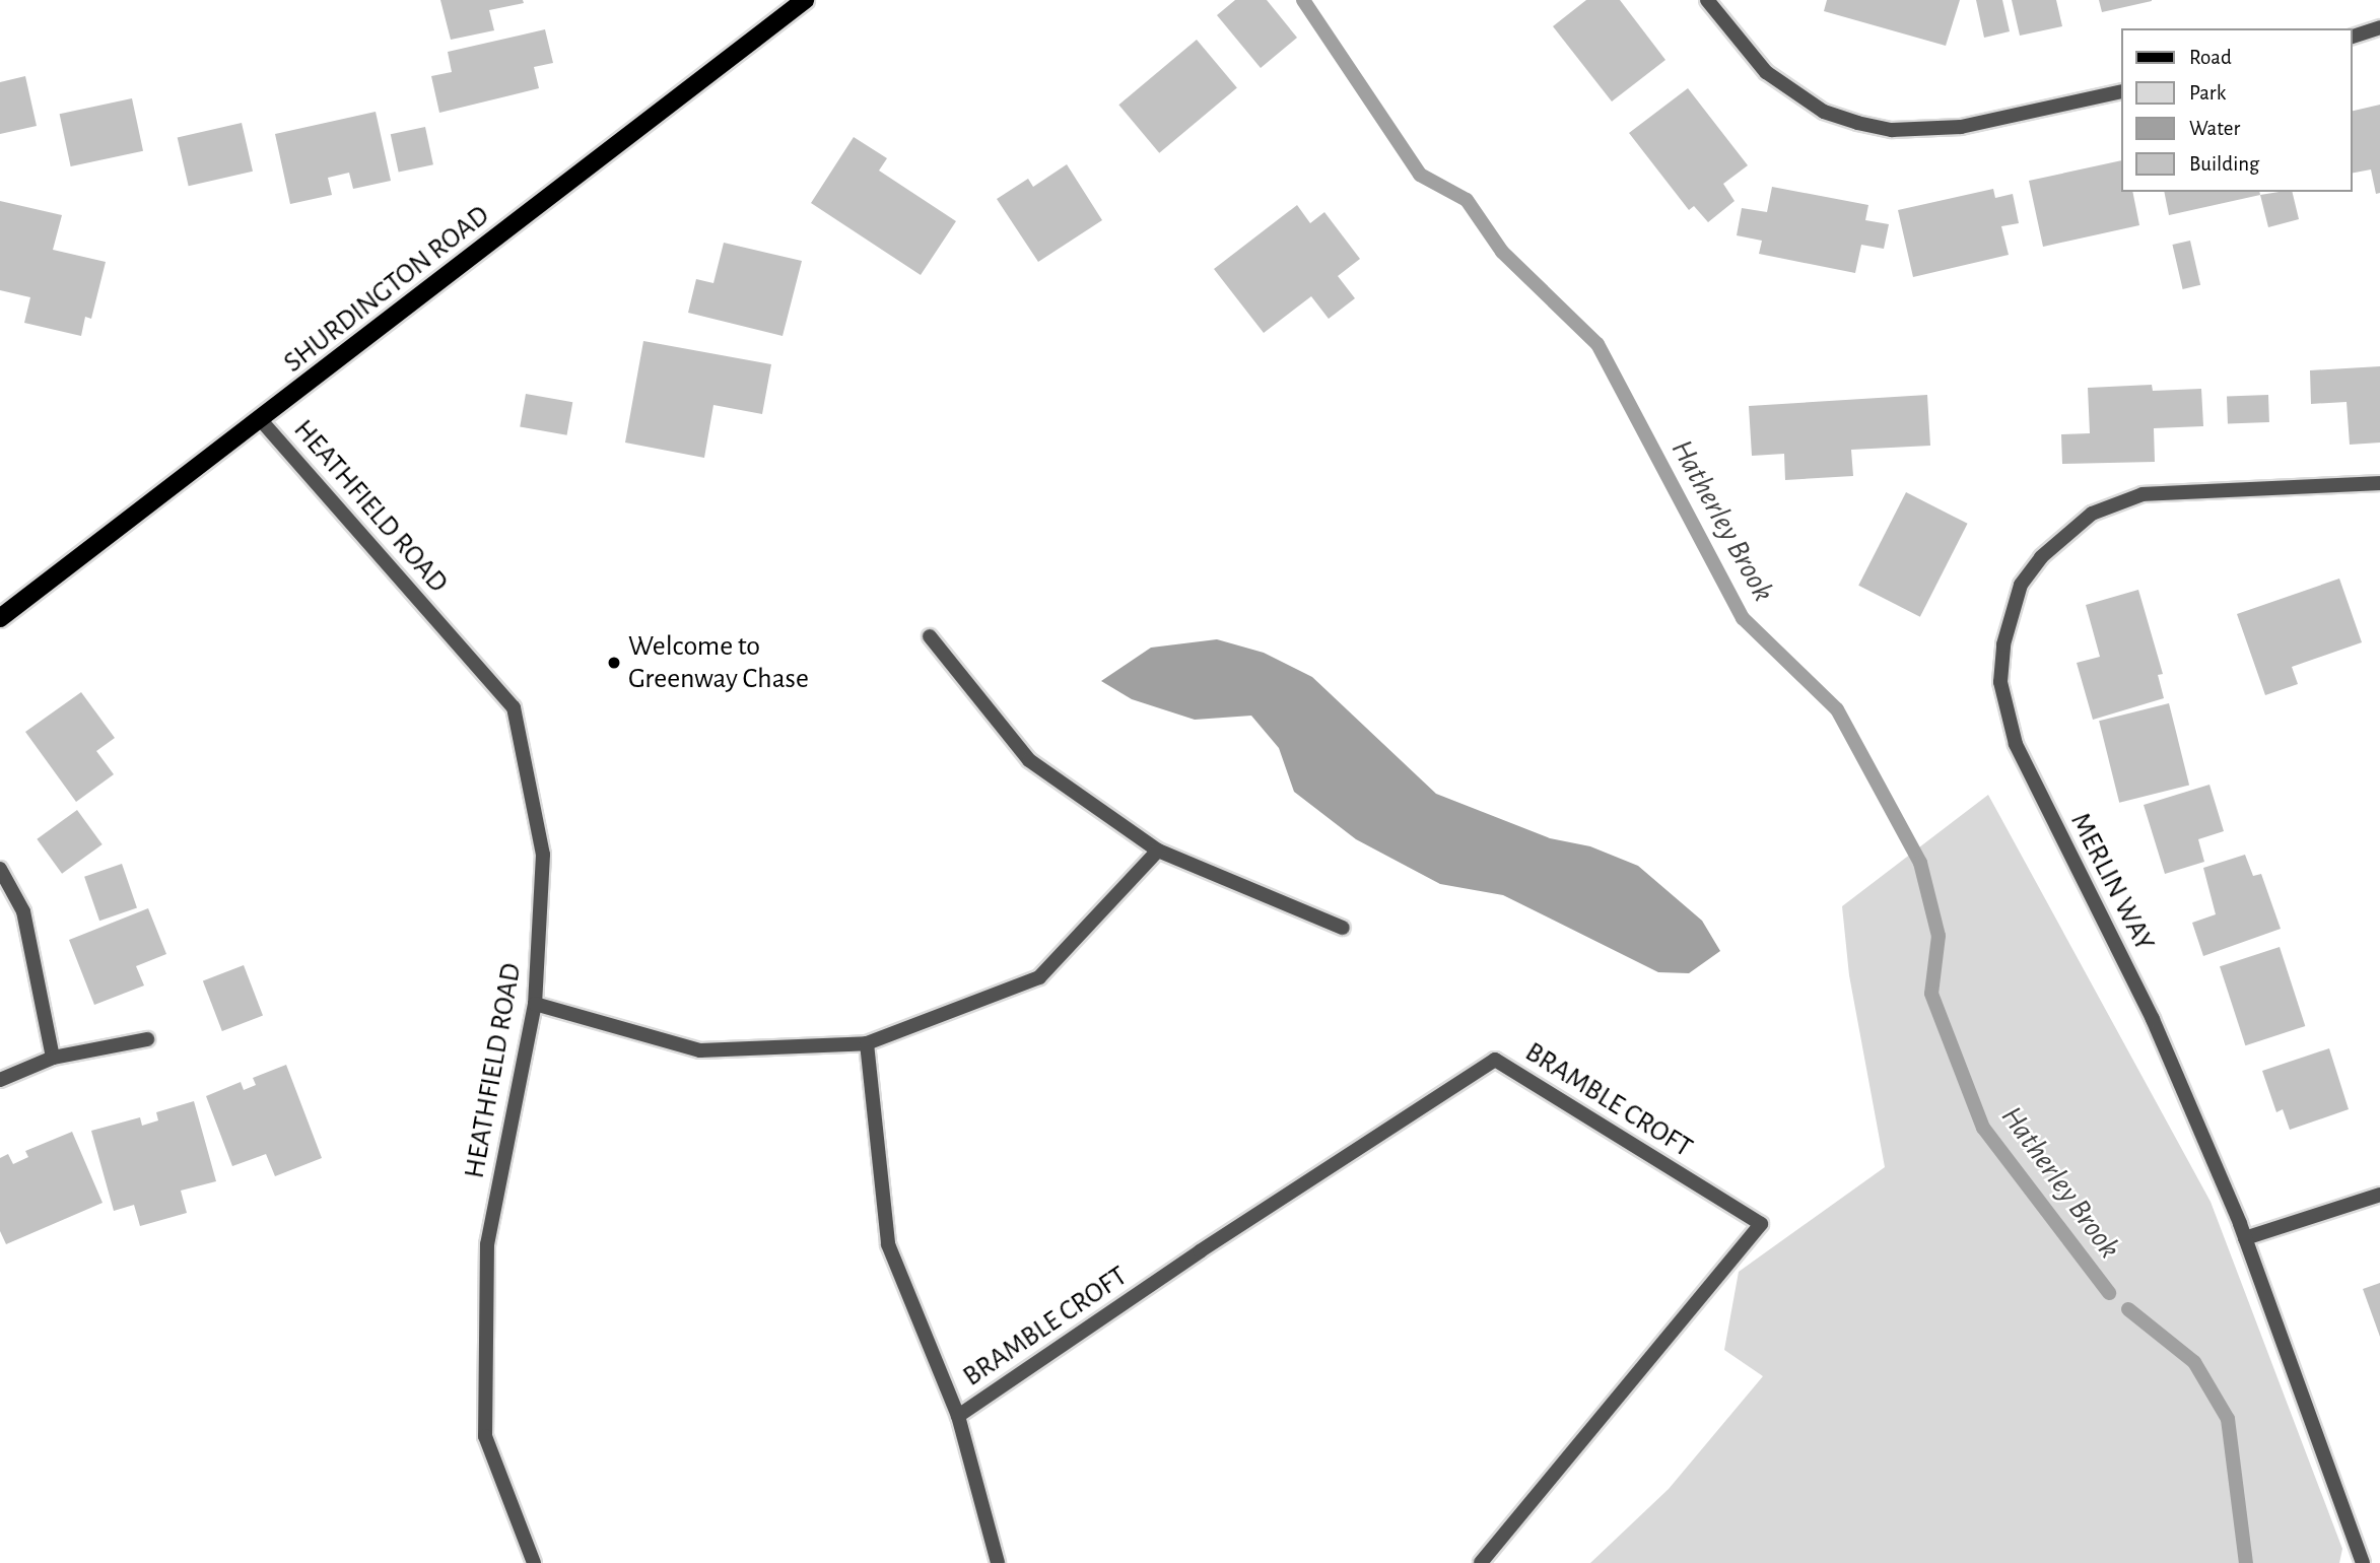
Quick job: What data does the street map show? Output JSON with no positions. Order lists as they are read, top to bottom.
{
  "streets": {
    "main road": ["SHURDINGTON ROAD"],
    "street": ["HEATHFIELD ROAD", "MERLIN WAY", "BRAMBLE CROFT"]
  },
  "crossings": [
    ["SHURDINGTON ROAD", "HEATHFIELD ROAD"]
  ],
  "water": ["Hatherley Brook"],
  "places": ["Welcome to Greenway Chase"],
  "legend": [
    "Road",
    "Park",
    "Water",
    "Building"
  ]
}
